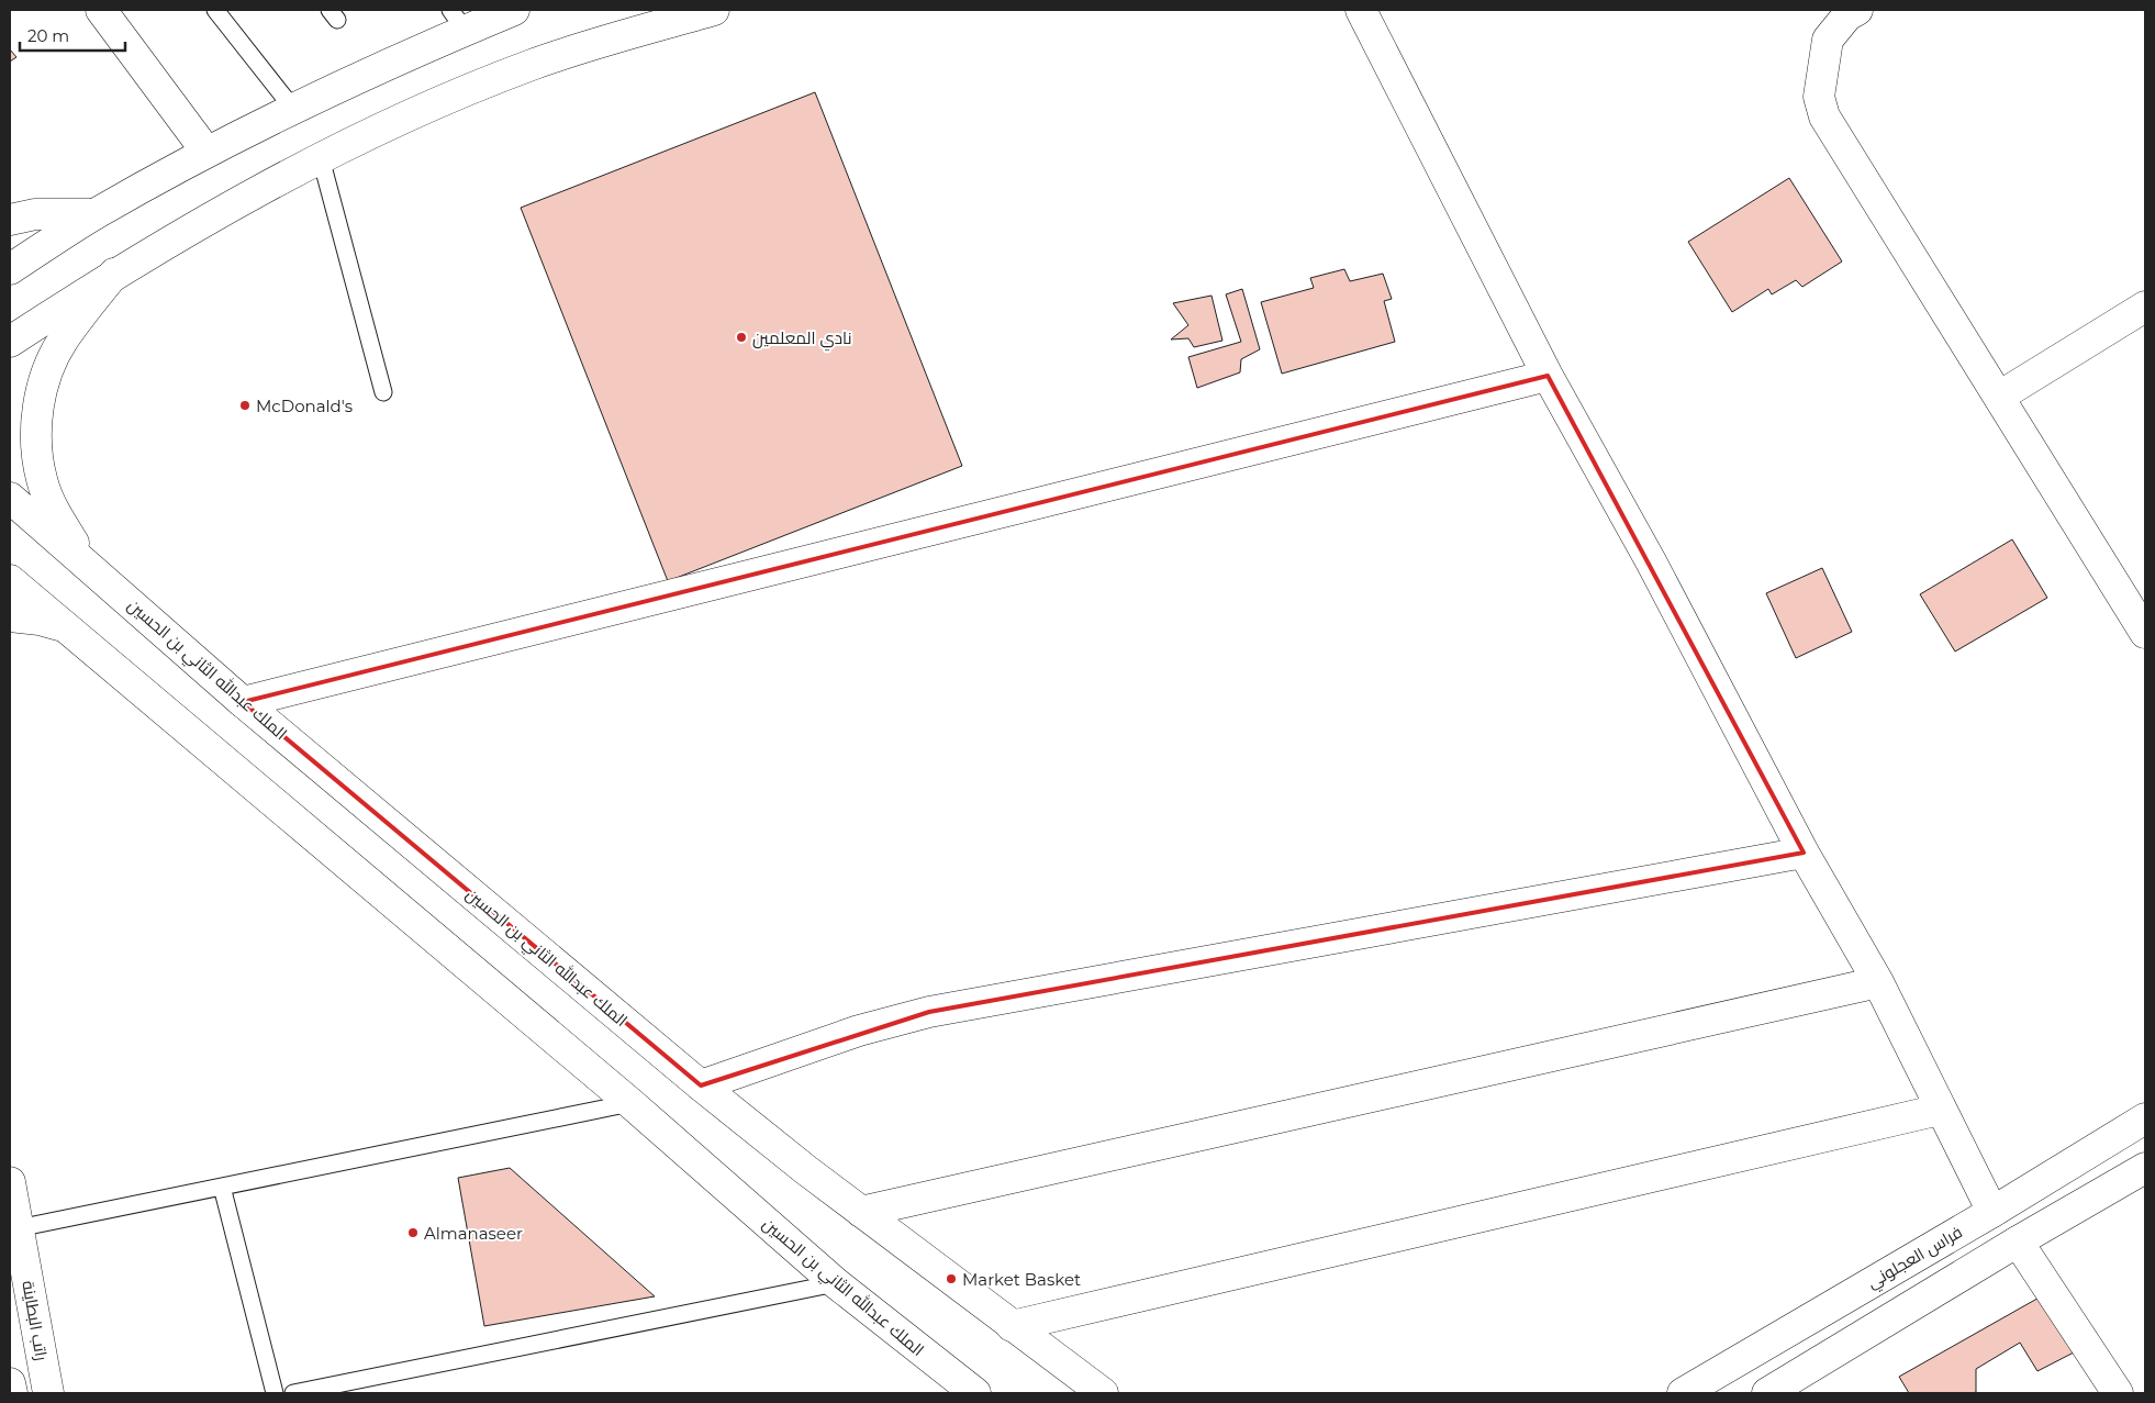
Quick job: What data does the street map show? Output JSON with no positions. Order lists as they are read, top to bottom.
{
  "streets": {
    "street": ["الملك عبدالله الثاني بن الحسين", "فراس العجلوني", "راتب البطاينة"]
  },
  "places": [
    "نادي المعلمين",
    "McDonald's",
    "Almanaseer",
    "Market Basket"
  ],
  "scale_bar": "20 m"
}
